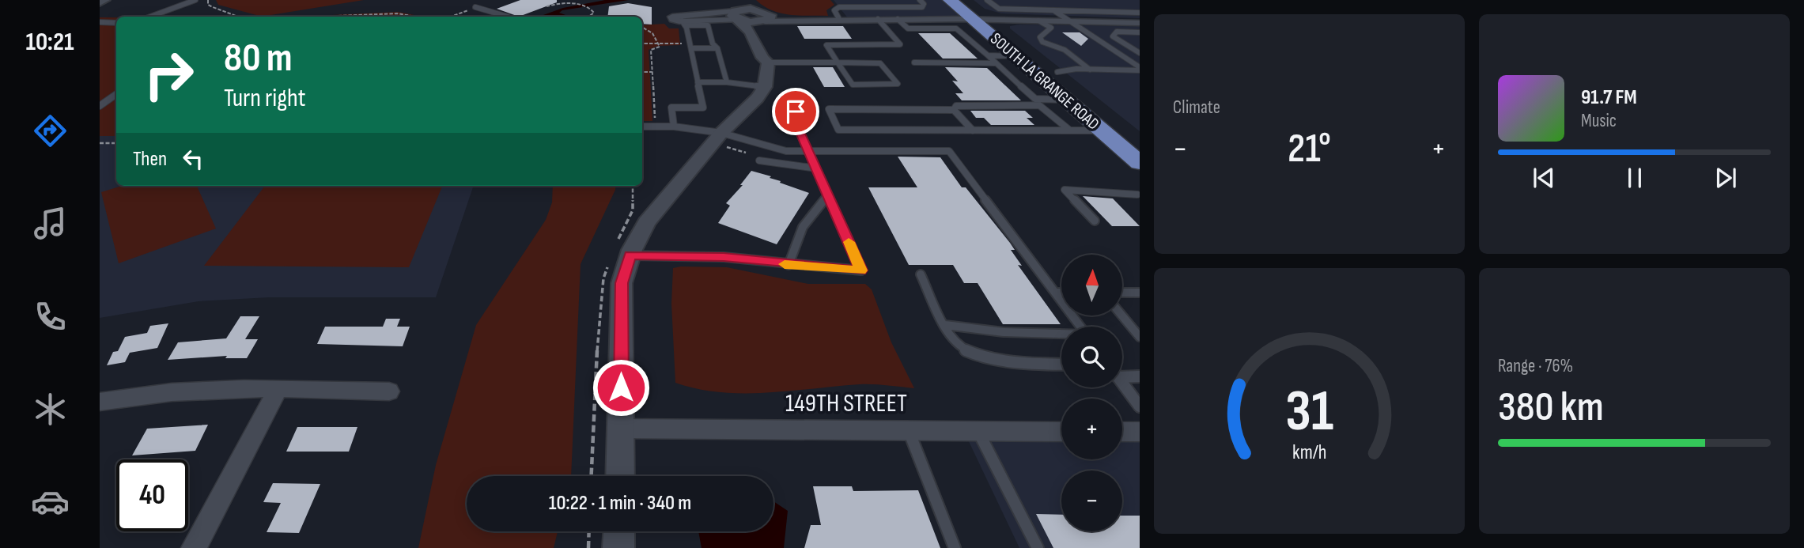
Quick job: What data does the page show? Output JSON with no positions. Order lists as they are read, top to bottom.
{
  "streets": {
    "highway": ["SOUTH LA GRANGE ROAD"],
    "street": ["149TH STREET"]
  },
  "north": "top",
  "page": {
    "tabs": "10:21",
    "tile": [
      "Climate",
      ["Range · 76%", "380 km"]
    ],
    "turn": ["80 m", "Turn right"],
    "song": ["91.7 FM", "Music"],
    "heat": ["−", "21°", "+"],
    "then": "Then",
    "map_buttons": ["+", "−"],
    "limit": "40",
    "trip": "10:22 · 1 min · 340 m",
    "gauge": ["31", "km/h"]
  }
}
